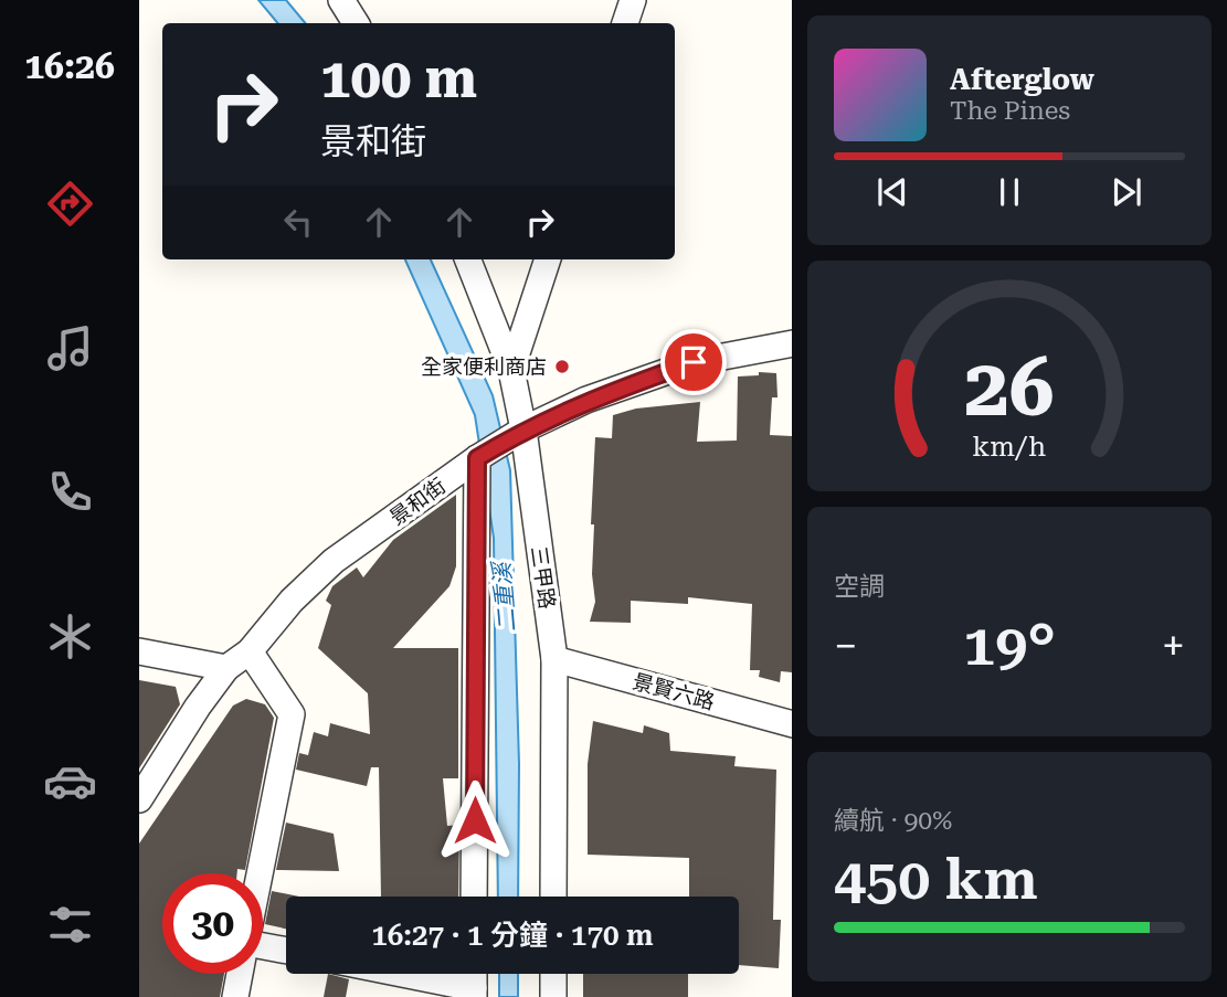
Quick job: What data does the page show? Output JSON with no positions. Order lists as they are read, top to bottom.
{
  "streets": {
    "street": ["景和街", "三甲路", "景賢六路"]
  },
  "crossings": [
    ["景和街", "三甲路"],
    ["三甲路", "景賢六路"]
  ],
  "water": ["二重溪"],
  "places": ["全家便利商店"],
  "page": {
    "tabs": "16:26",
    "turn": ["100 m", "景和街"],
    "song": ["Afterglow", "The Pines"],
    "tile": [
      "空調",
      ["續航 · 90%", "450 km"]
    ],
    "heat": ["−", "19°", "+"],
    "limit": "30",
    "trip": "16:27 · 1 分鐘 · 170 m",
    "gauge": ["26", "km/h"]
  }
}
